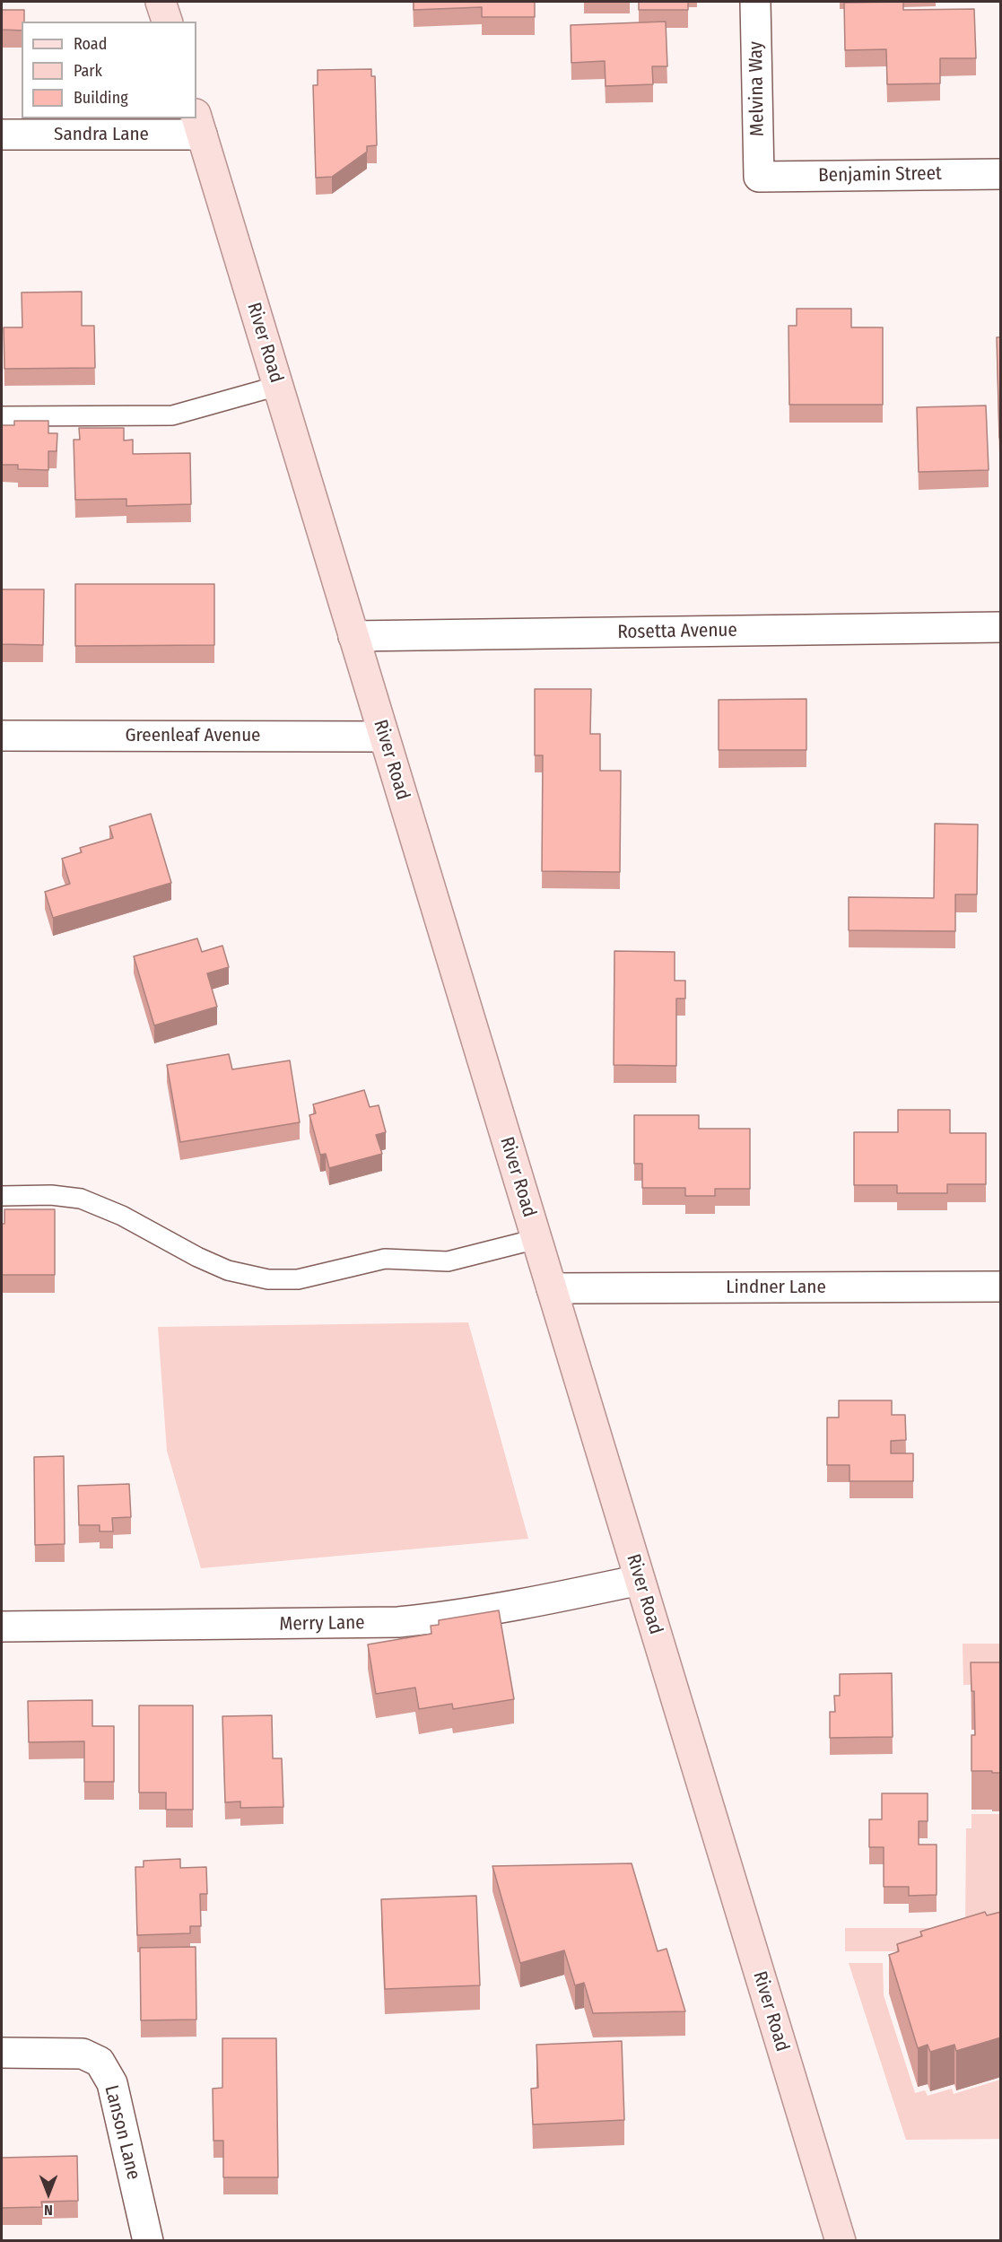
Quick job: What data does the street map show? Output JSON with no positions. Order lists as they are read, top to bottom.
{
  "streets": {
    "main road": ["River Road"],
    "street": [
      "Melvina Way",
      "Sandra Lane",
      "Benjamin Street",
      "Rosetta Avenue",
      "Greenleaf Avenue",
      "Lindner Lane",
      "Merry Lane",
      "Lanson Lane"
    ]
  },
  "crossings": [
    ["Melvina Way", "Benjamin Street"],
    ["Sandra Lane", "River Road"],
    ["River Road", "Rosetta Avenue"],
    ["River Road", "Greenleaf Avenue"],
    ["River Road", "Lindner Lane"],
    ["River Road", "Merry Lane"]
  ],
  "legend": ["Road", "Park", "Building"],
  "north": "bottom"
}
